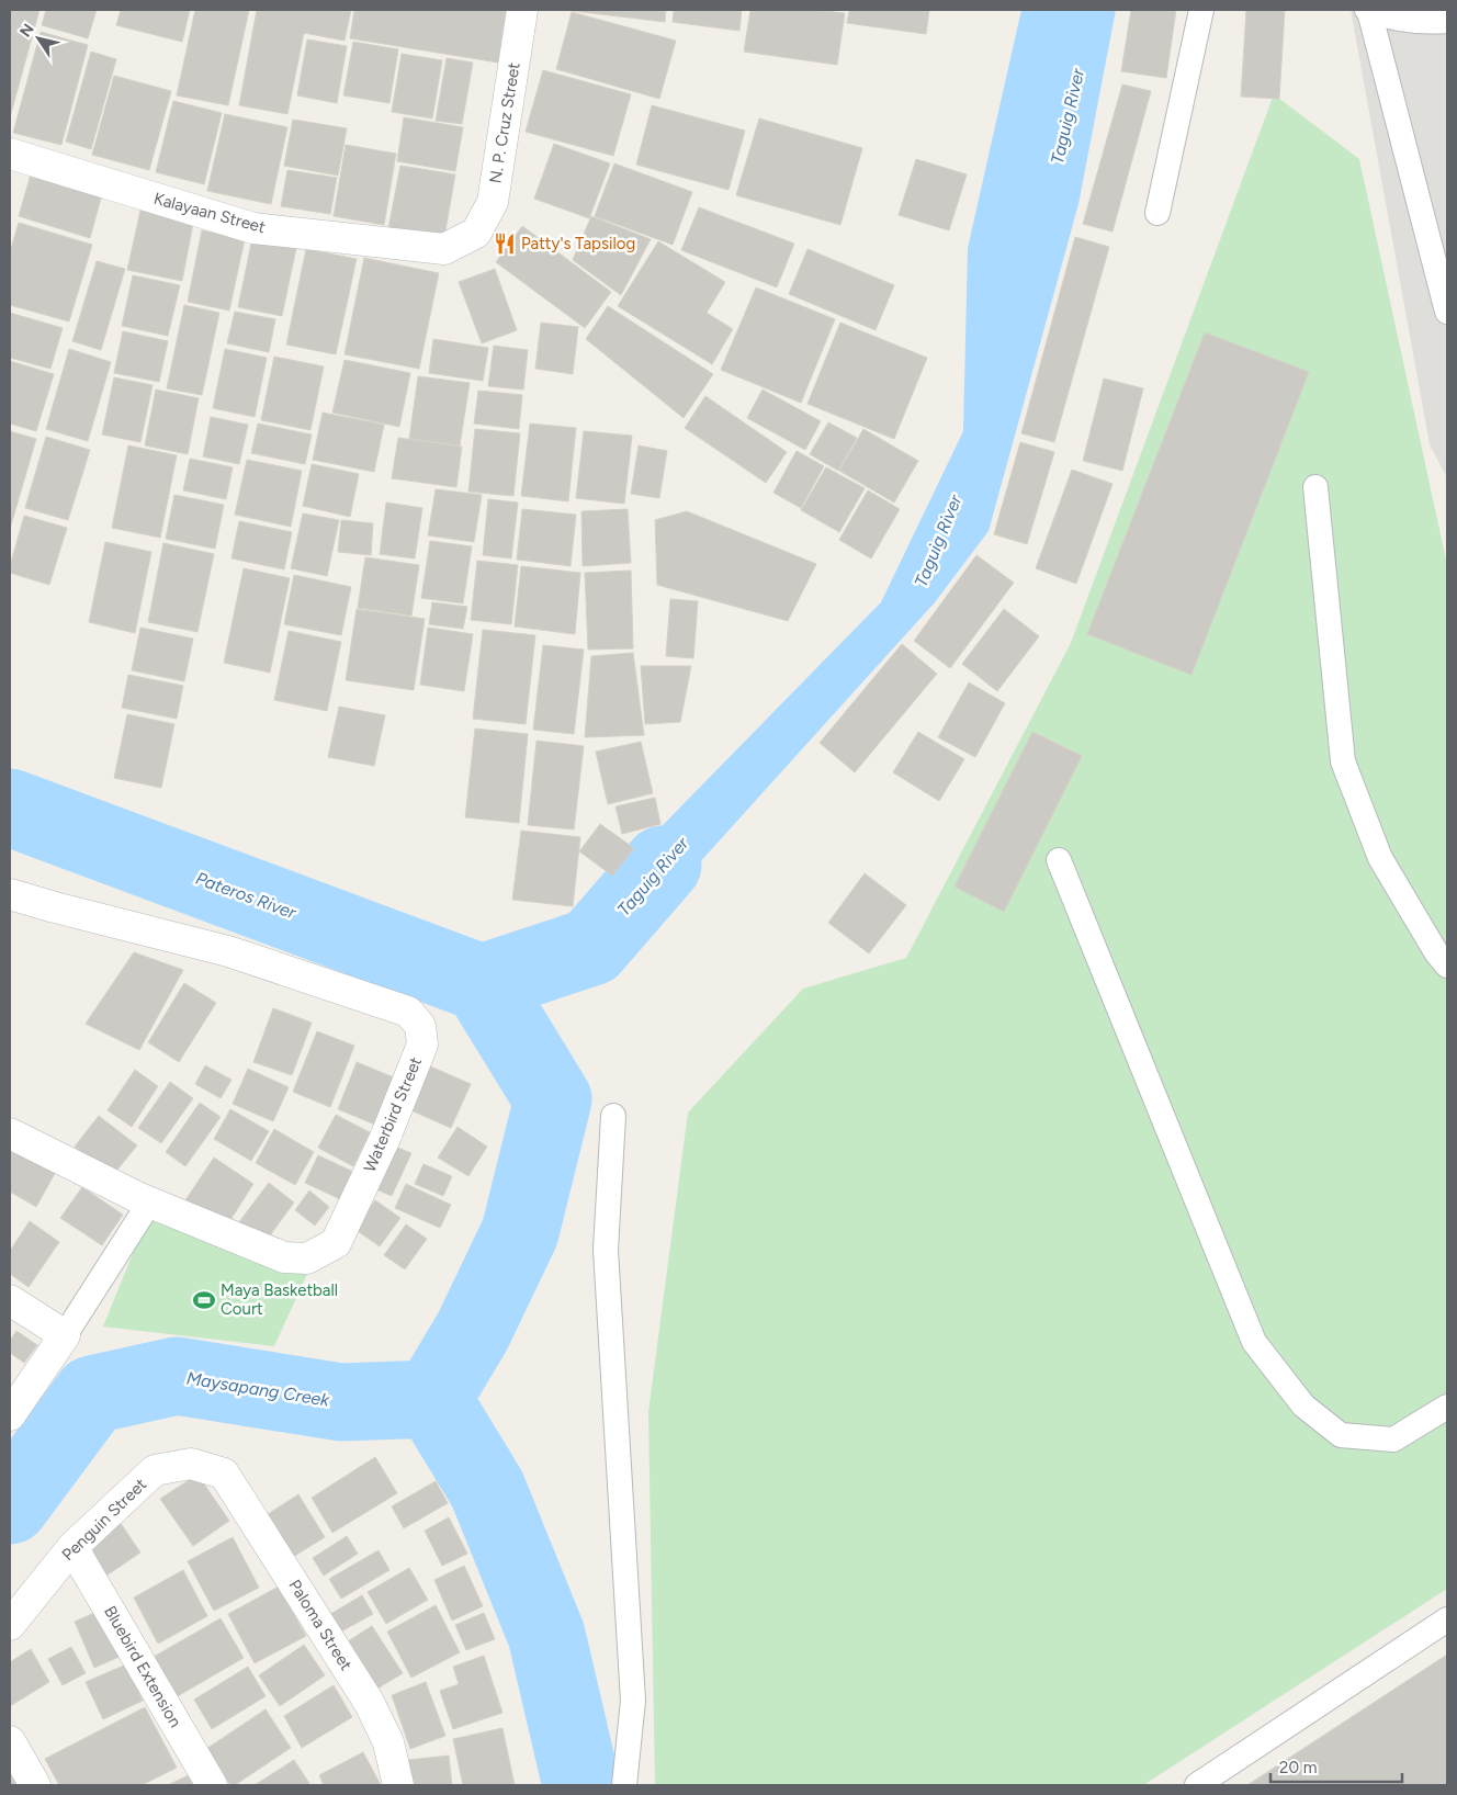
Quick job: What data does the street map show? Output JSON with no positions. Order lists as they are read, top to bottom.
{
  "streets": {
    "street": [
      "N. P. Cruz Street",
      "Kalayaan Street",
      "Waterbird Street",
      "Penguin Street",
      "Paloma Street",
      "Bluebird Extension"
    ]
  },
  "crossings": [
    ["N. P. Cruz Street", "Kalayaan Street"],
    ["Penguin Street", "Paloma Street"],
    ["Penguin Street", "Bluebird Extension"]
  ],
  "water": ["Taguig River", "Pateros River", "Maysapang Creek"],
  "places": {
    "restaurant": ["Patty's Tapsilog"],
    "sports": ["Maya Basketball Court"]
  },
  "scale_bar": "20 m",
  "north": "top left"
}
